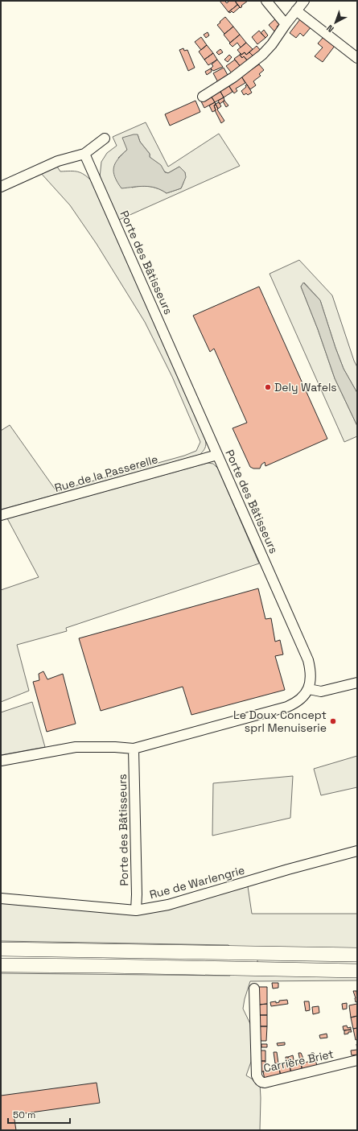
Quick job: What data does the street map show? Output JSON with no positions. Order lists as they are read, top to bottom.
{
  "streets": {
    "street": [
      "Porte des Bâtisseurs",
      "Rue de la Passerelle",
      "Rue de Warlengrie",
      "Carrière Briet"
    ]
  },
  "crossings": [
    ["Porte des Bâtisseurs", "Rue de la Passerelle"],
    ["Porte des Bâtisseurs", "Rue de Warlengrie"]
  ],
  "places": ["Dely Wafels", "Le Doux Concept sprl Menuiserie"],
  "scale_bar": "50 m",
  "north": "bottom left"
}
